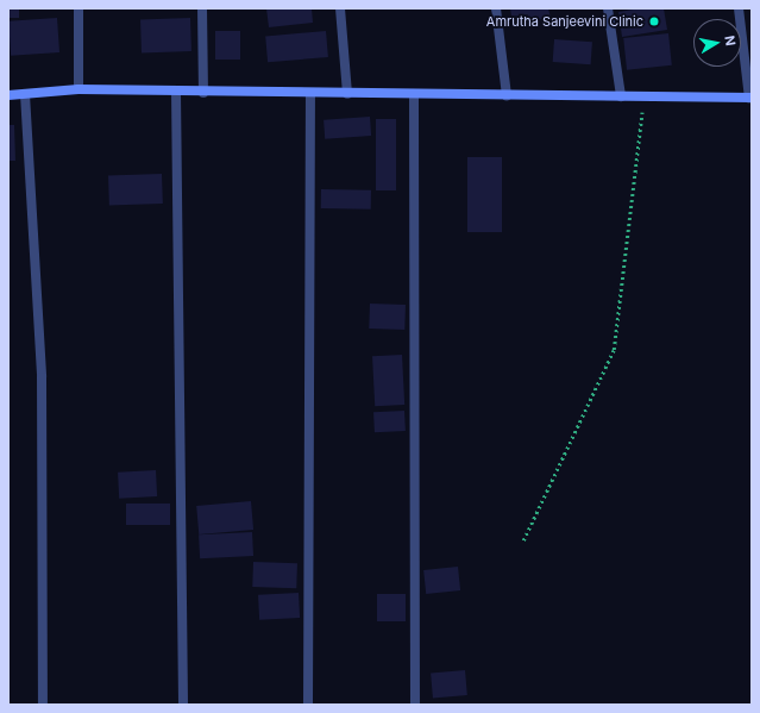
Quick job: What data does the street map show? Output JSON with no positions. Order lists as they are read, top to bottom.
{
  "places": ["Amrutha Sanjeevini Clinic"],
  "north": "right"
}
